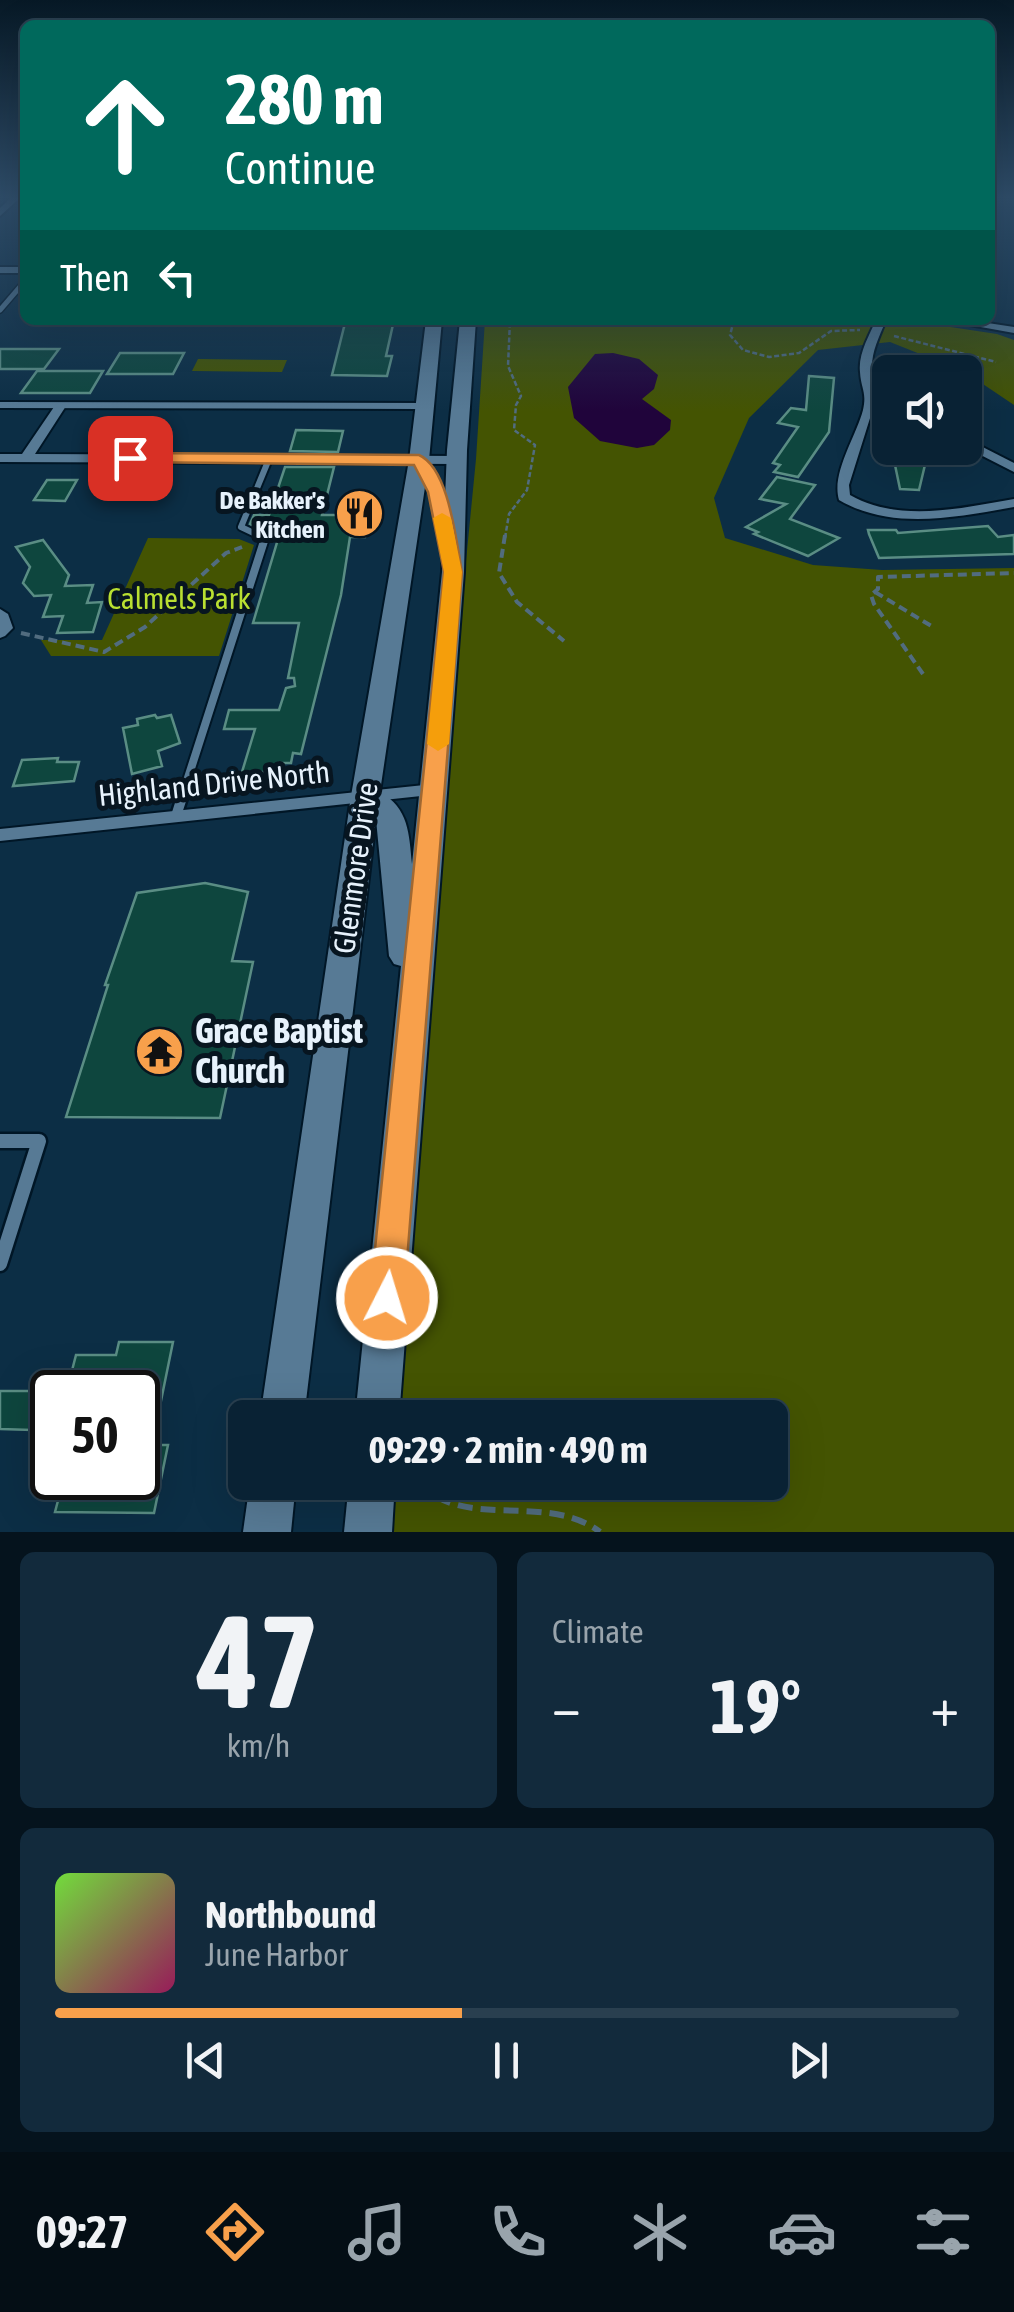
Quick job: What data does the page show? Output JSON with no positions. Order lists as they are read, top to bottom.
{
  "streets": {
    "main road": ["Glenmore Drive"],
    "street": ["Highland Drive North"]
  },
  "crossings": [
    ["Highland Drive North", "Glenmore Drive"]
  ],
  "parks": ["Calmels Park"],
  "places": {
    "restaurant": ["De Bakker's Kitchen"],
    "temple": ["Grace Baptist Church"]
  },
  "page": {
    "turn": ["280 m", "Continue"],
    "then": "Then",
    "limit": "50",
    "trip": "09:29 · 2 min · 490 m",
    "tile": [
      ["47", "km/h"],
      "Climate"
    ],
    "heat": ["−", "19°", "+"],
    "song": ["Northbound", "June Harbor"],
    "tabs": "09:27"
  }
}
